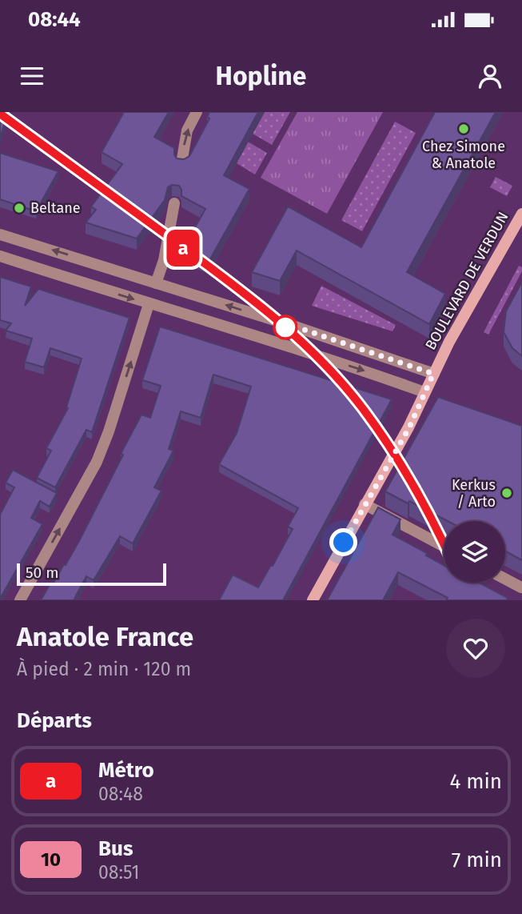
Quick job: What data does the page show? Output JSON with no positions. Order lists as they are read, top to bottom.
{
  "streets": {
    "main road": ["BOULEVARD DE VERDUN"]
  },
  "places": ["Chez Simone & Anatole", "Beltane", "Kerkus / Arto"],
  "lines": ["metro line a"],
  "scale_bar": "50 m",
  "page": {
    "status": "08:44",
    "header": "Hopline",
    "on_map": "a",
    "scale": "50 m",
    "heading": [
      ["Anatole France", "À pied · 2 min · 120 m"],
      "Départs"
    ],
    "list": [
      {
        "mark": "a",
        "name": "Métro",
        "note": "08:48",
        "value": "4 min"
      },
      {
        "mark": "10",
        "name": "Bus",
        "note": "08:51",
        "value": "7 min"
      }
    ]
  }
}
